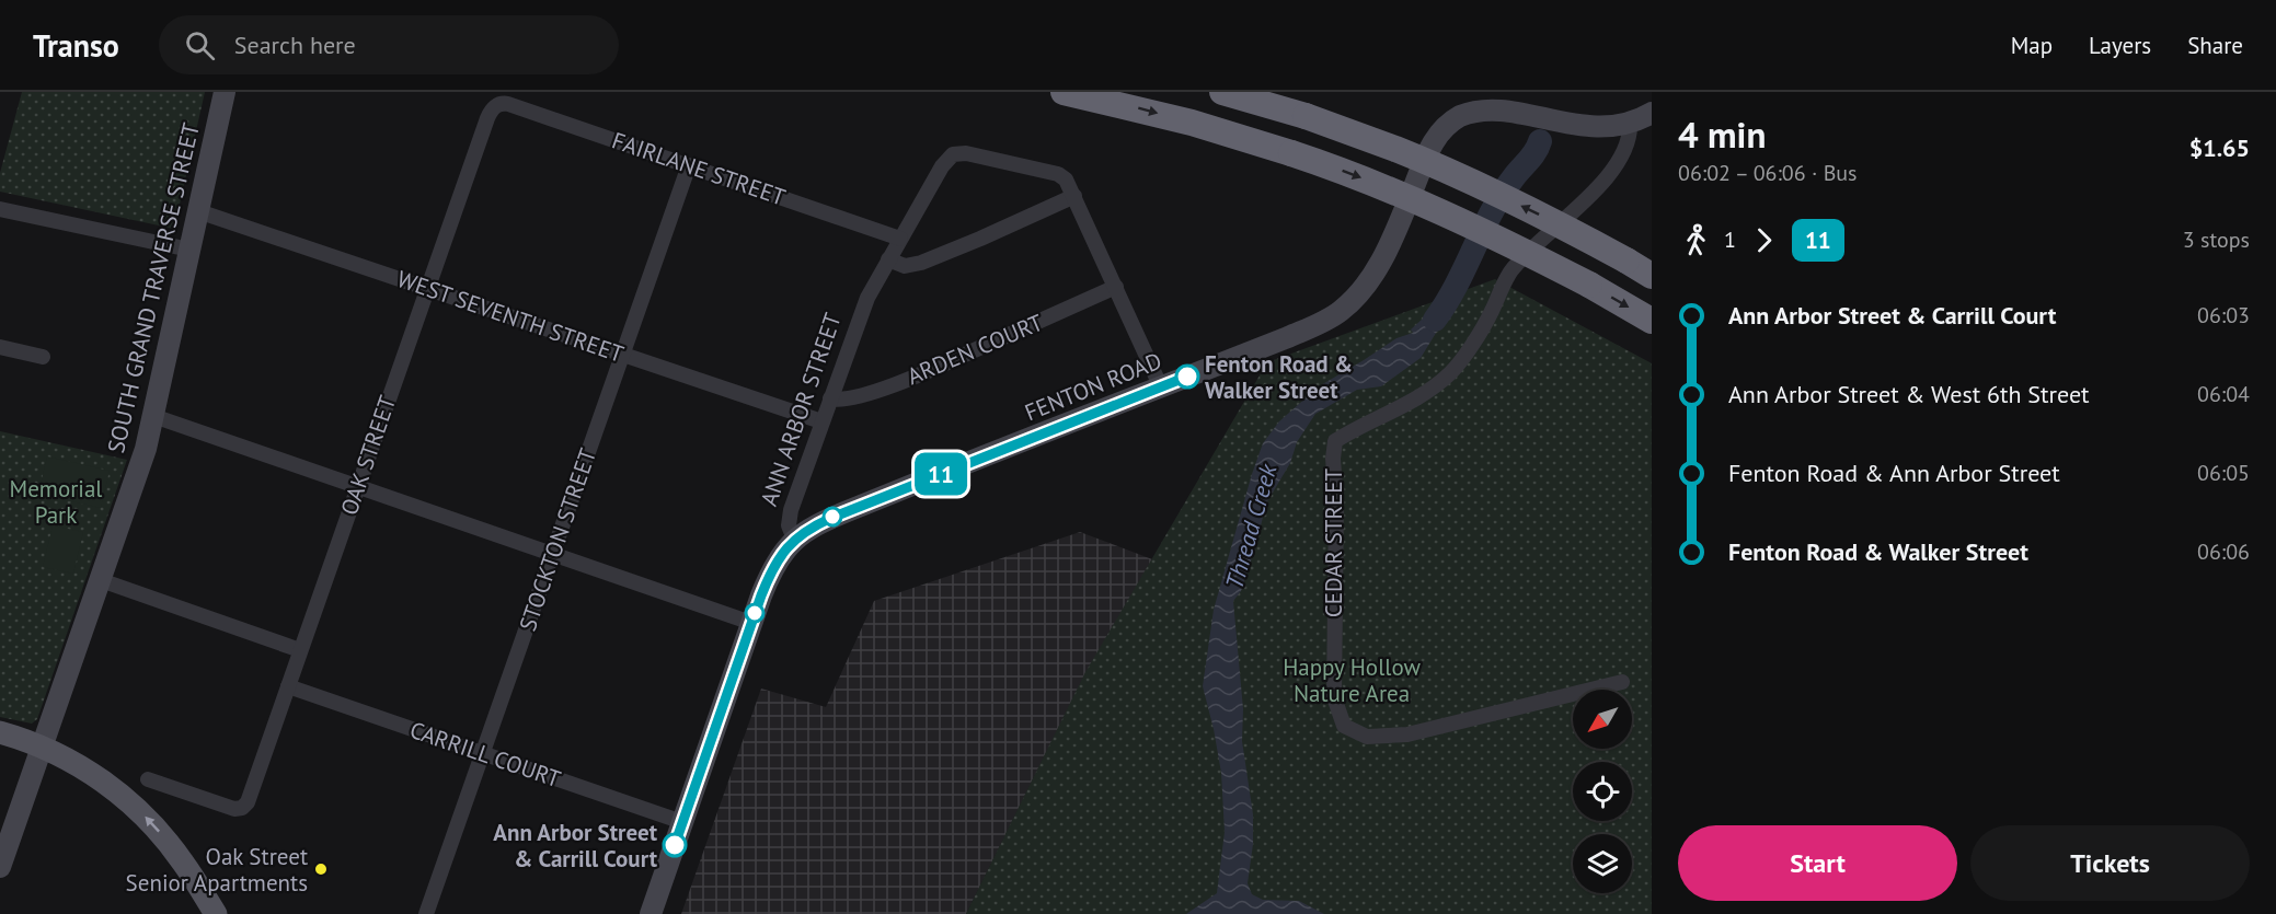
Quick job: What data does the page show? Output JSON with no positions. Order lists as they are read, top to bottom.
{
  "streets": {
    "street": [
      "FAIRLANE STREET",
      "SOUTH GRAND TRAVERSE STREET",
      "WEST SEVENTH STREET",
      "ARDEN COURT",
      "FENTON ROAD",
      "ANN ARBOR STREET",
      "OAK STREET",
      "STOCKTON STREET",
      "CEDAR STREET",
      "CARRILL COURT"
    ]
  },
  "crossings": [
    ["FAIRLANE STREET", "ANN ARBOR STREET"],
    ["FAIRLANE STREET", "OAK STREET"],
    ["FAIRLANE STREET", "STOCKTON STREET"],
    ["SOUTH GRAND TRAVERSE STREET", "WEST SEVENTH STREET"],
    ["WEST SEVENTH STREET", "ANN ARBOR STREET"],
    ["WEST SEVENTH STREET", "OAK STREET"],
    ["WEST SEVENTH STREET", "STOCKTON STREET"],
    ["ARDEN COURT", "ANN ARBOR STREET"],
    ["FENTON ROAD", "ANN ARBOR STREET"],
    ["FENTON ROAD", "CEDAR STREET"],
    ["ANN ARBOR STREET", "CARRILL COURT"],
    ["OAK STREET", "CARRILL COURT"],
    ["STOCKTON STREET", "CARRILL COURT"]
  ],
  "water": ["Thread Creek"],
  "parks": ["Memorial Park", "Happy Hollow Nature Area"],
  "places": ["Fenton Road & Walker Street", "Ann Arbor Street & Carrill Court", "Oak Street Senior Apartments"],
  "lines": ["bus line 11"],
  "north": "bottom left",
  "page": {
    "header": "Transo",
    "search": "Search here",
    "nav": ["Map", "Layers", "Share"],
    "on_map": "11",
    "heading": ["4 min", "06:02 – 06:06 · Bus", "$1.65"],
    "legs": ["1", "11", "3 stops"],
    "list": [
      {
        "name": "Ann Arbor Street & Carrill Court",
        "value": "06:03"
      },
      {
        "name": "Ann Arbor Street & West 6th Street",
        "value": "06:04"
      },
      {
        "name": "Fenton Road & Ann Arbor Street",
        "value": "06:05"
      },
      {
        "name": "Fenton Road & Walker Street",
        "value": "06:06"
      }
    ],
    "buttons": ["Start", "Tickets"]
  }
}
